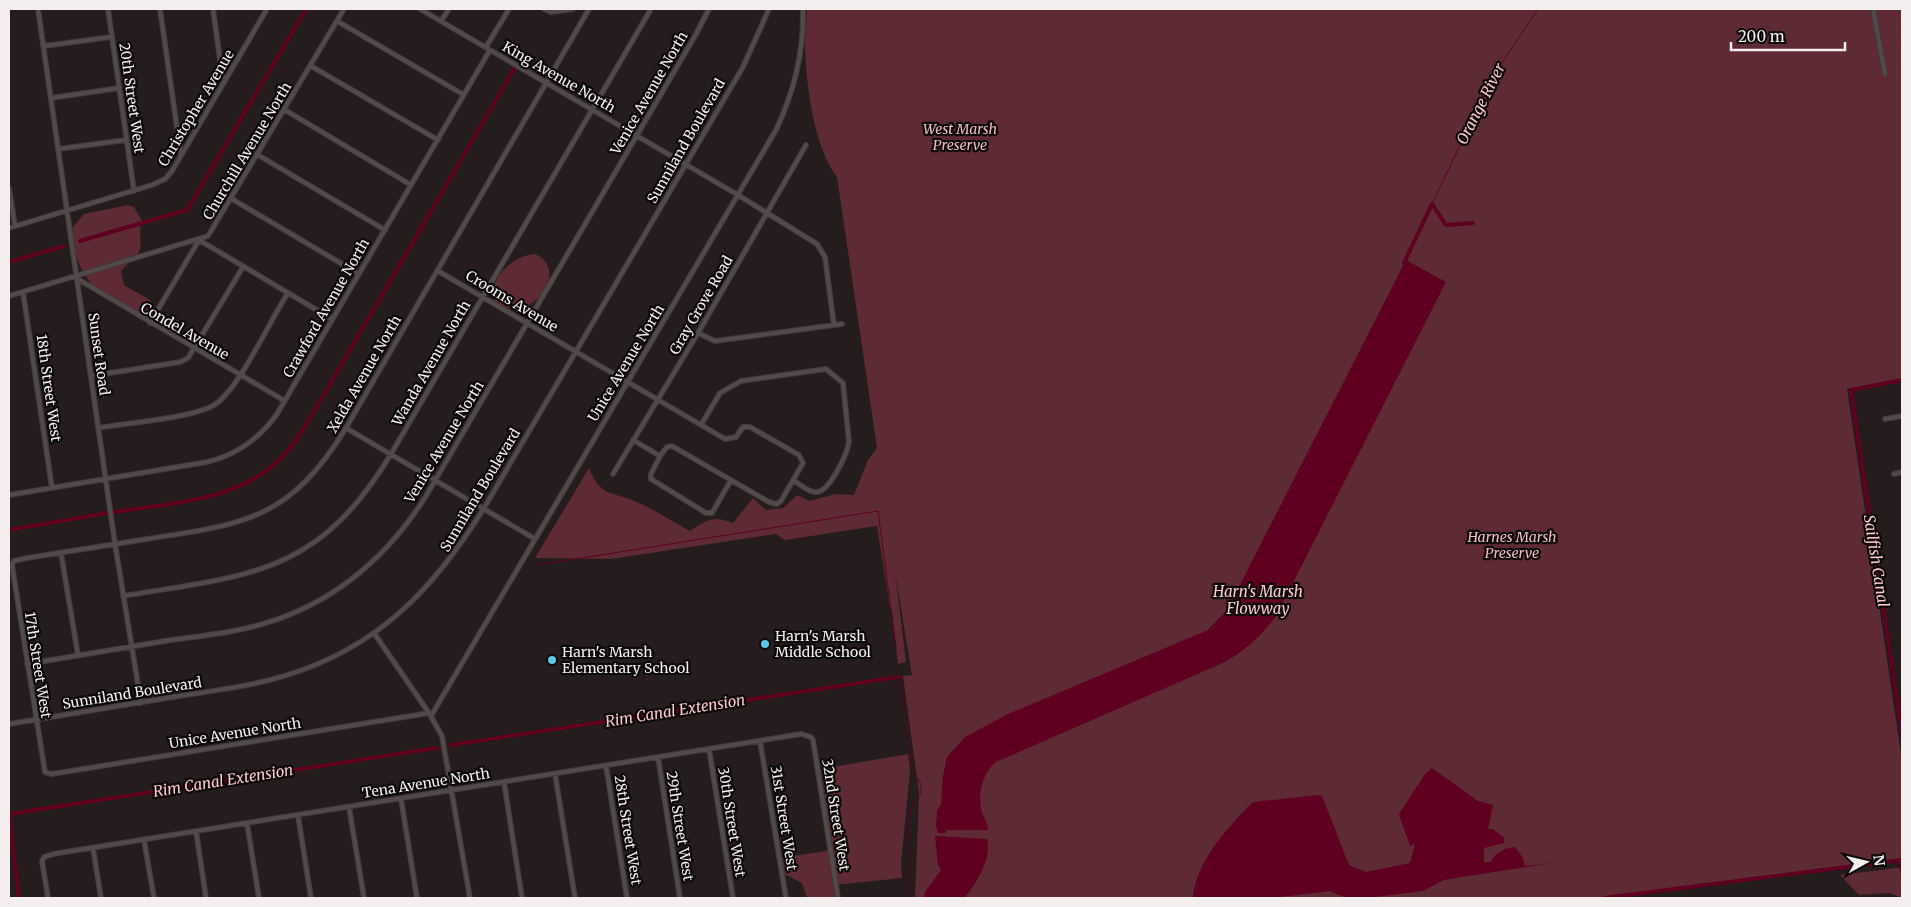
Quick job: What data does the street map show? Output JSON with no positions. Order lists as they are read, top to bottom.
{
  "streets": {
    "street": [
      "King Avenue North",
      "Venice Avenue North",
      "20th Street West",
      "Christopher Avenue",
      "Sunniland Boulevard",
      "Churchill Avenue North",
      "Crooms Avenue",
      "Gray Grove Road",
      "Crawford Avenue North",
      "Condel Avenue",
      "Sunset Road",
      "Wanda Avenue North",
      "Unice Avenue North",
      "Xelda Avenue North",
      "18th Street West",
      "17th Street West",
      "Tena Avenue North",
      "32nd Street West",
      "31st Street West",
      "30th Street West",
      "29th Street West",
      "28th Street West"
    ]
  },
  "crossings": [
    ["King Avenue North", "Venice Avenue North"],
    ["King Avenue North", "Sunniland Boulevard"],
    ["King Avenue North", "Gray Grove Road"],
    ["King Avenue North", "Crawford Avenue North"],
    ["King Avenue North", "Wanda Avenue North"],
    ["King Avenue North", "Unice Avenue North"],
    ["King Avenue North", "Xelda Avenue North"],
    ["Venice Avenue North", "Crooms Avenue"],
    ["Venice Avenue North", "Sunset Road"],
    ["Venice Avenue North", "17th Street West"],
    ["20th Street West", "Christopher Avenue"],
    ["Christopher Avenue", "Sunset Road"],
    ["Sunniland Boulevard", "Crooms Avenue"],
    ["Sunniland Boulevard", "Sunset Road"],
    ["Sunniland Boulevard", "17th Street West"],
    ["Churchill Avenue North", "Condel Avenue"],
    ["Churchill Avenue North", "Sunset Road"],
    ["Churchill Avenue North", "18th Street West"],
    ["Crooms Avenue", "Gray Grove Road"],
    ["Crooms Avenue", "Wanda Avenue North"],
    ["Crooms Avenue", "Unice Avenue North"],
    ["Crooms Avenue", "Xelda Avenue North"],
    ["Crawford Avenue North", "Condel Avenue"],
    ["Crawford Avenue North", "Sunset Road"],
    ["Crawford Avenue North", "18th Street West"],
    ["Condel Avenue", "Sunset Road"],
    ["Sunset Road", "Wanda Avenue North"],
    ["Sunset Road", "Xelda Avenue North"],
    ["Unice Avenue North", "17th Street West"],
    ["Xelda Avenue North", "17th Street West"],
    ["Tena Avenue North", "32nd Street West"],
    ["Tena Avenue North", "31st Street West"],
    ["Tena Avenue North", "30th Street West"],
    ["Tena Avenue North", "29th Street West"],
    ["Tena Avenue North", "28th Street West"]
  ],
  "water": [
    "Orange River",
    "Sailfish Canal",
    "Harn's Marsh Flowway",
    "Rim Canal Extension"
  ],
  "parks": ["West Marsh Preserve", "Harnes Marsh Preserve"],
  "places": ["Harn's Marsh Middle School", "Harn's Marsh Elementary School"],
  "scale_bar": "200 m",
  "north": "right"
}
